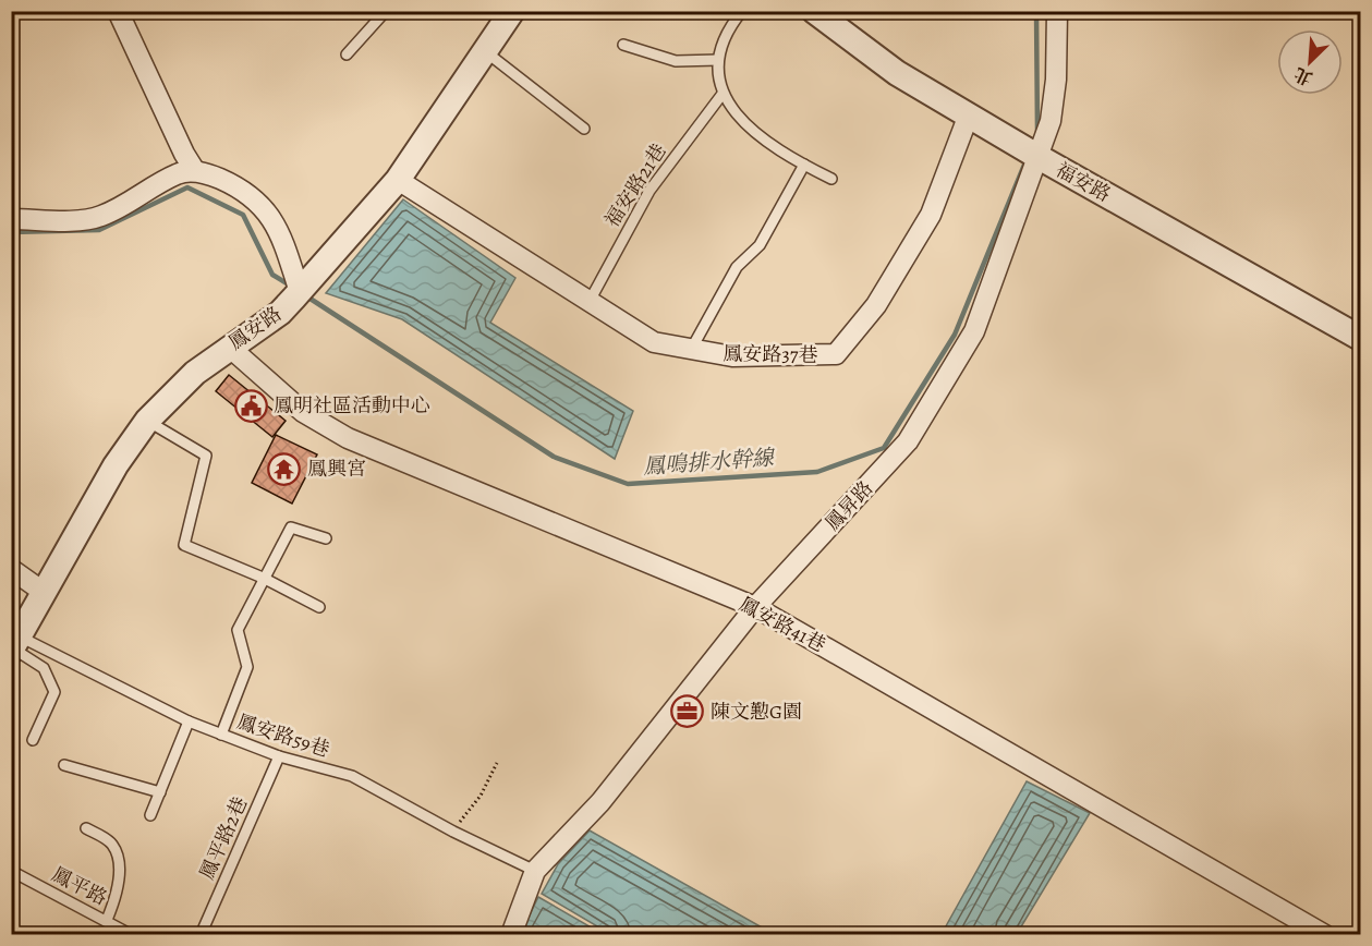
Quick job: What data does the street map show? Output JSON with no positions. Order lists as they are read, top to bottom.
{
  "streets": {
    "street": [
      "福安路",
      "鳳安路",
      "鳳安路37巷",
      "鳳昇路",
      "鳳安路41巷"
    ],
    "lane": [
      "福安路21巷",
      "鳳安路59巷",
      "鳳平路2巷",
      "鳳平路"
    ]
  },
  "crossings": [
    ["福安路", "鳳安路37巷"],
    ["福安路", "鳳昇路"],
    ["福安路21巷", "鳳安路37巷"],
    ["鳳安路", "鳳安路37巷"],
    ["鳳安路", "鳳安路41巷"],
    ["鳳安路", "鳳安路59巷"],
    ["鳳昇路", "鳳安路41巷"],
    ["鳳昇路", "鳳安路59巷"],
    ["鳳安路59巷", "鳳平路2巷"]
  ],
  "water": ["鳳鳴排水幹線"],
  "places": {
    "public building": ["鳳明社區活動中心"],
    "temple": ["鳳興宮"],
    "office": ["陳文懃G園"]
  },
  "north": "bottom left"
}
